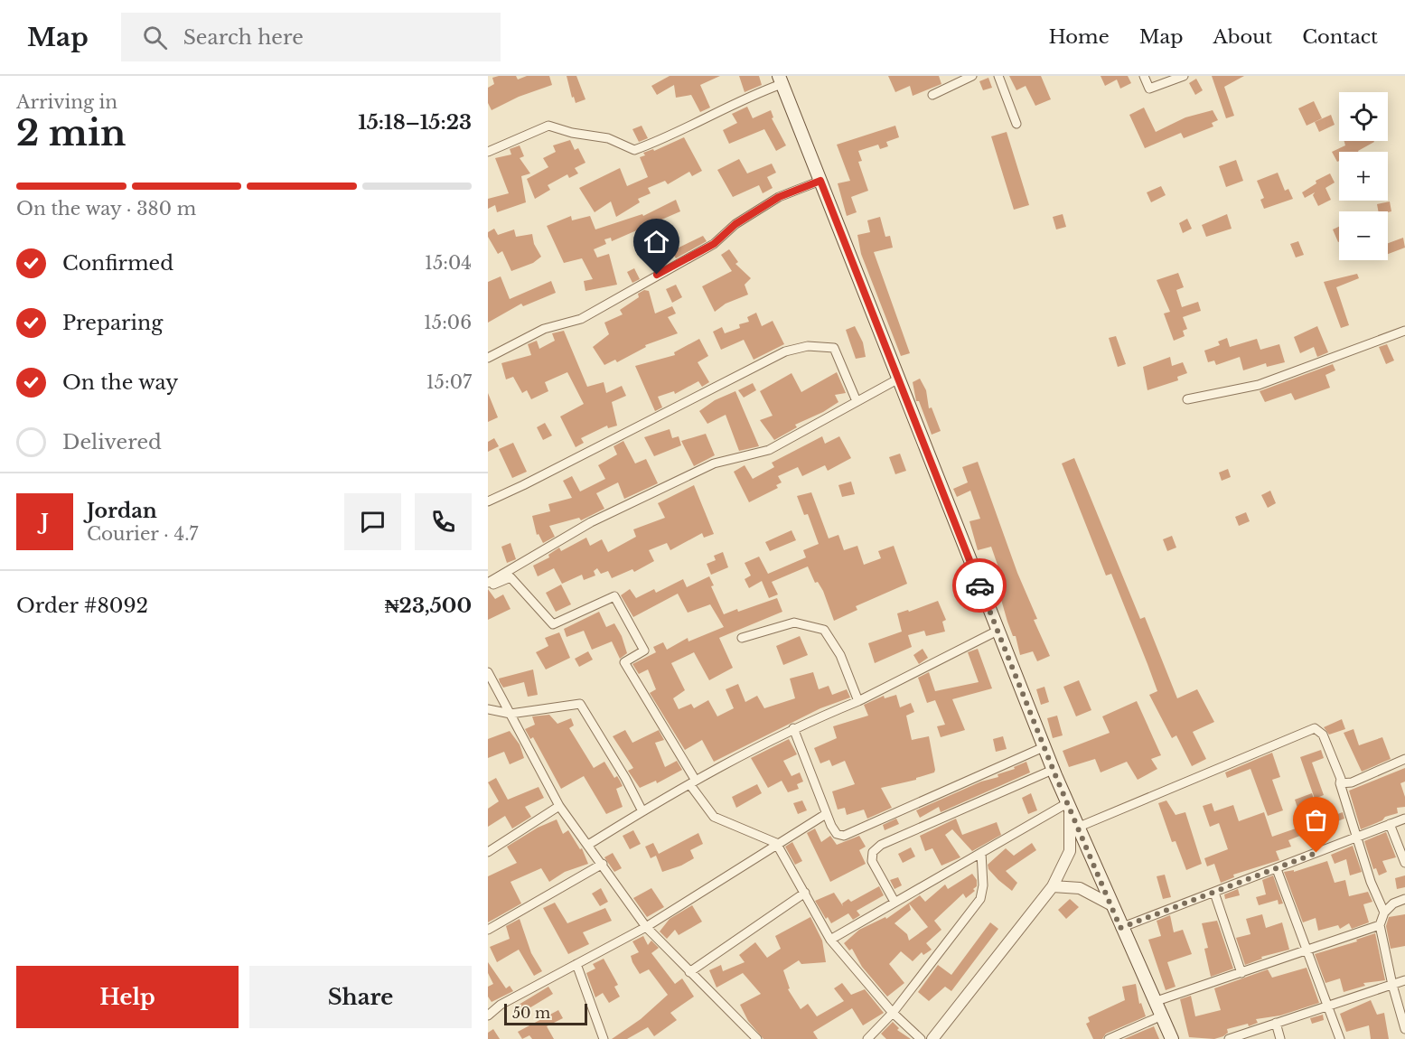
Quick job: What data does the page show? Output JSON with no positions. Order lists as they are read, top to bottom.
{
  "scale_bar": "50 m",
  "page": {
    "header": "Map",
    "search": "Search here",
    "nav": [
      "Home",
      "Map",
      "About",
      "Contact"
    ],
    "heading": ["2 min", "Arriving in", "15:18–15:23"],
    "panel": [
      "Jordan",
      "Courier · 4.7",
      "Order #8092",
      "₦23,500"
    ],
    "map_buttons": ["+", "−"],
    "bar": "On the way · 380 m",
    "list": [
      ["Confirmed", "15:04"],
      ["Preparing", "15:06"],
      ["On the way", "15:07"],
      "Delivered"
    ],
    "round": "J",
    "buttons": ["Help", "Share"],
    "scale": "50 m"
  }
}
